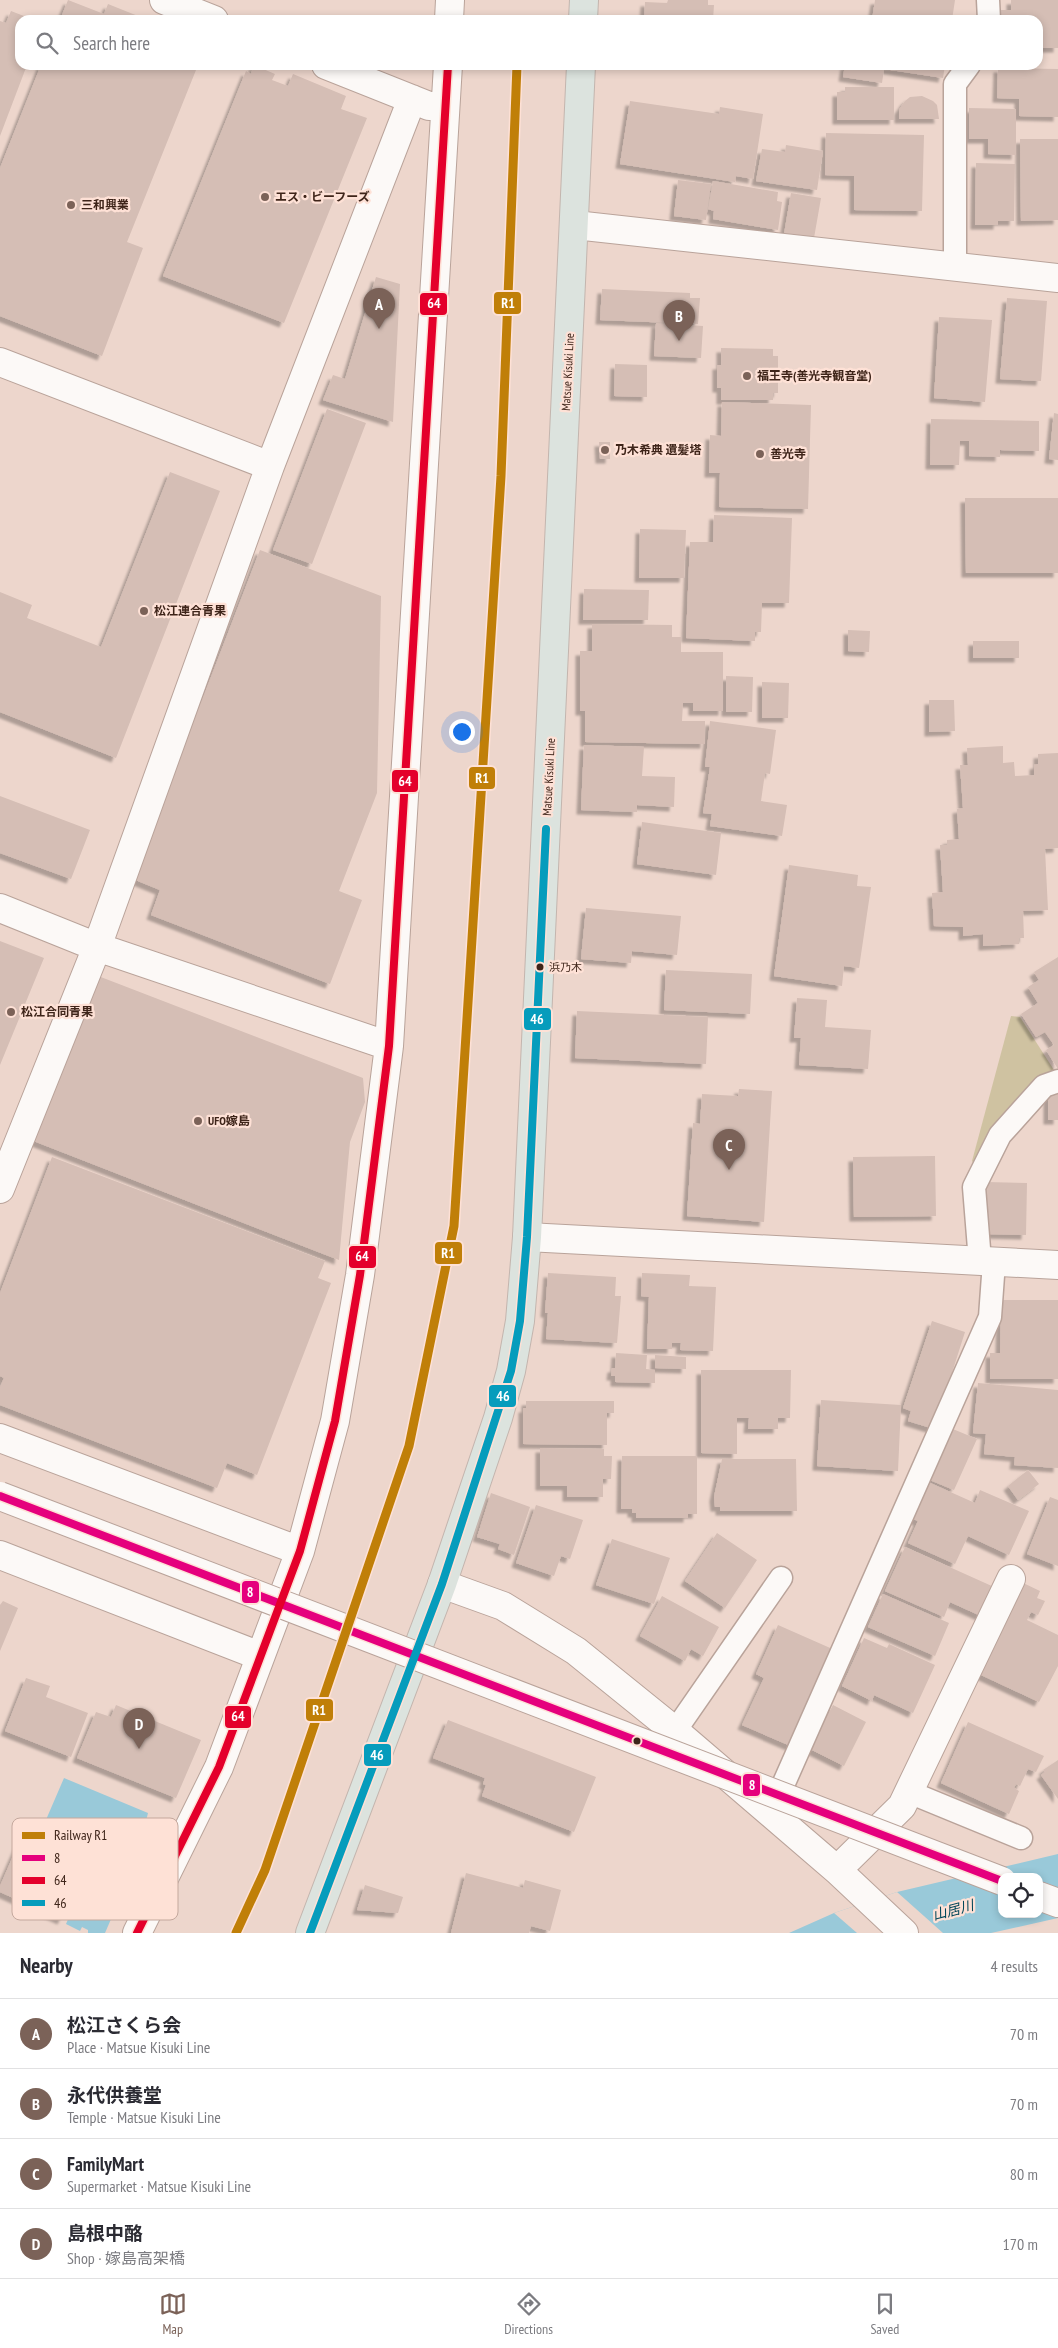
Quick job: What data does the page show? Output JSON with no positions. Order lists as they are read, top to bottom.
{
  "streets": {
    "main road": ["Matsue Kisuki Line"]
  },
  "water": ["山居川"],
  "places": [
    "エス・ビーフーズ",
    "三和興業",
    "福王寺(善光寺観音堂)",
    "乃木希典 遺髪塔",
    "善光寺",
    "松江連合青果",
    "浜乃木",
    "松江合同青果",
    "UFO嫁島"
  ],
  "lines": [
    "rail line R1",
    "transit line 64",
    "transit line 46",
    "transit line 8"
  ],
  "legend": [
    "Railway R1",
    "8",
    "64",
    "46"
  ],
  "page": {
    "search": "Search here",
    "pins": [
      "A",
      "B",
      "C",
      "D"
    ],
    "heading": ["Nearby", "4 results"],
    "list": [
      {
        "mark": "A",
        "name": "松江さくら会",
        "note": "Place · Matsue Kisuki Line",
        "value": "70 m"
      },
      {
        "mark": "B",
        "name": "永代供養堂",
        "note": "Temple · Matsue Kisuki Line",
        "value": "70 m"
      },
      {
        "mark": "C",
        "name": "FamilyMart",
        "note": "Supermarket · Matsue Kisuki Line",
        "value": "80 m"
      },
      {
        "mark": "D",
        "name": "島根中酪",
        "note": "Shop · 嫁島高架橋",
        "value": "170 m"
      }
    ],
    "nav": ["Map", "Directions", "Saved"]
  }
}
